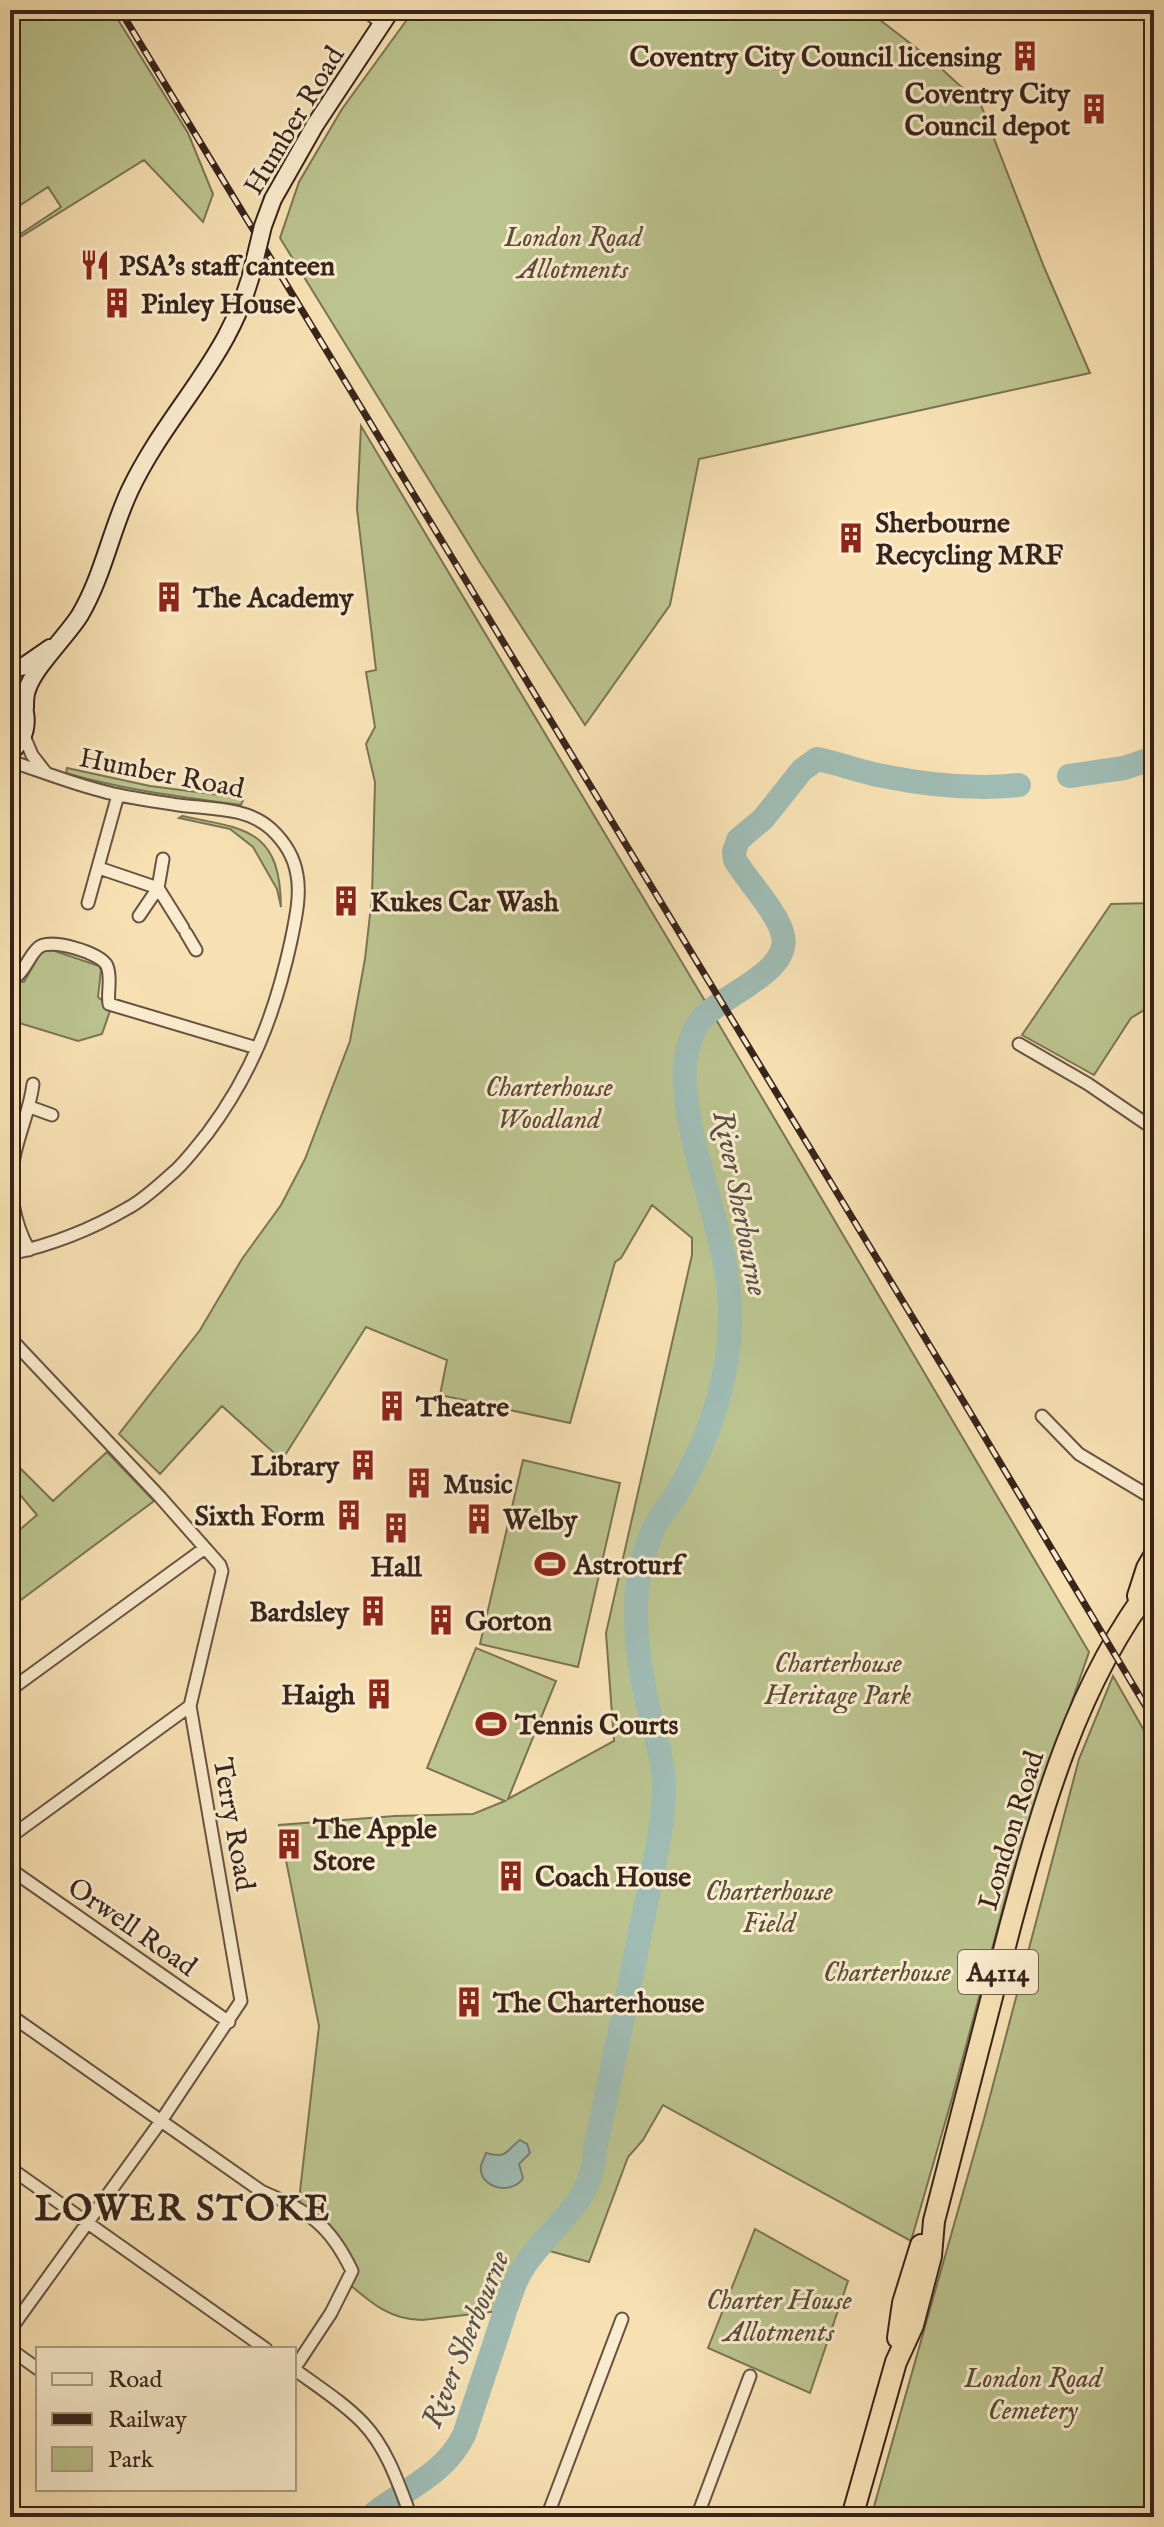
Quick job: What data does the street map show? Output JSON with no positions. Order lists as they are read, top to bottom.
{
  "streets": {
    "highway": ["London Road", "A4114"],
    "main road": ["Humber Road"],
    "street": ["Terry Road", "Orwell Road"]
  },
  "crossings": [
    ["Terry Road", "Orwell Road"]
  ],
  "districts": ["LOWER STOKE"],
  "water": ["River Sherbourne"],
  "parks": [
    "London Road Allotments",
    "Charterhouse Woodland",
    "Charterhouse Heritage Park",
    "Charterhouse Field",
    "Charterhouse",
    "Charter House Allotments",
    "London Road Cemetery"
  ],
  "places": {
    "building": [
      "Coventry City Council licensing",
      "Coventry City Council depot",
      "Pinley House",
      "Sherbourne Recycling MRF",
      "The Academy",
      "Kukes Car Wash",
      "Theatre",
      "Library",
      "Music",
      "Sixth Form",
      "Welby",
      "Hall",
      "Bardsley",
      "Gorton",
      "Haigh",
      "The Apple Store",
      "Coach House",
      "The Charterhouse"
    ],
    "restaurant": ["PSA's staff canteen"],
    "sports": ["Astroturf", "Tennis Courts"]
  },
  "legend": ["Road", "Railway", "Park"]
}
